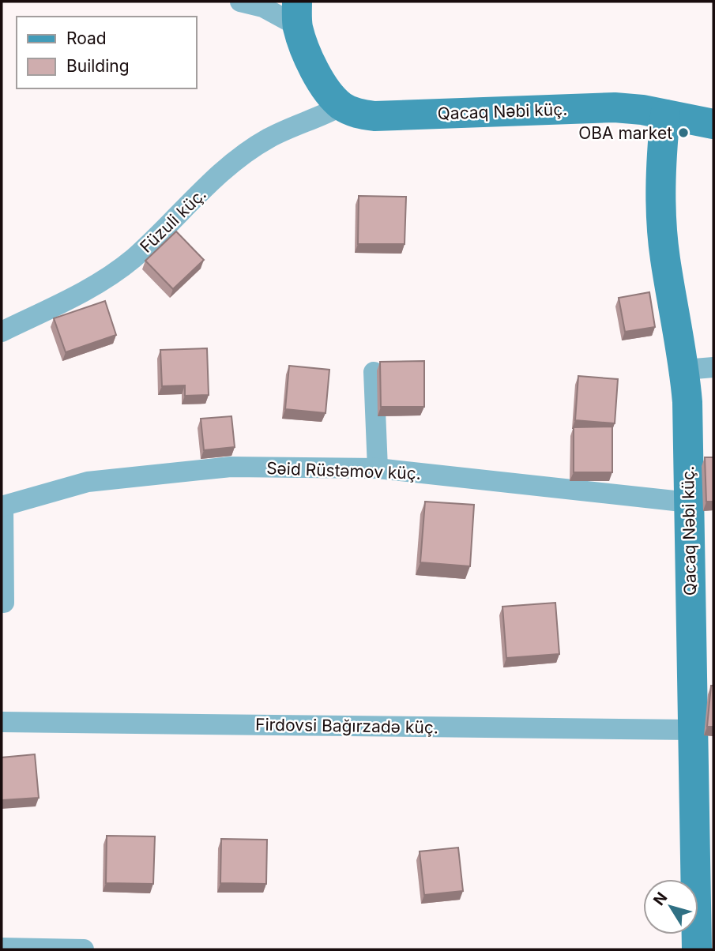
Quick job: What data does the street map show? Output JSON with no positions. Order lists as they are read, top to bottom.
{
  "streets": {
    "street": [
      "Qacaq Nəbi küç.",
      "Füzuli küç.",
      "Səid Rüstəmov küç.",
      "Firdovsi Bağırzadə küç."
    ]
  },
  "crossings": [
    ["Qacaq Nəbi küç.", "Füzuli küç."],
    ["Qacaq Nəbi küç.", "Səid Rüstəmov küç."],
    ["Qacaq Nəbi küç.", "Firdovsi Bağırzadə küç."]
  ],
  "places": ["OBA market"],
  "legend": ["Road", "Building"],
  "north": "top left"
}
